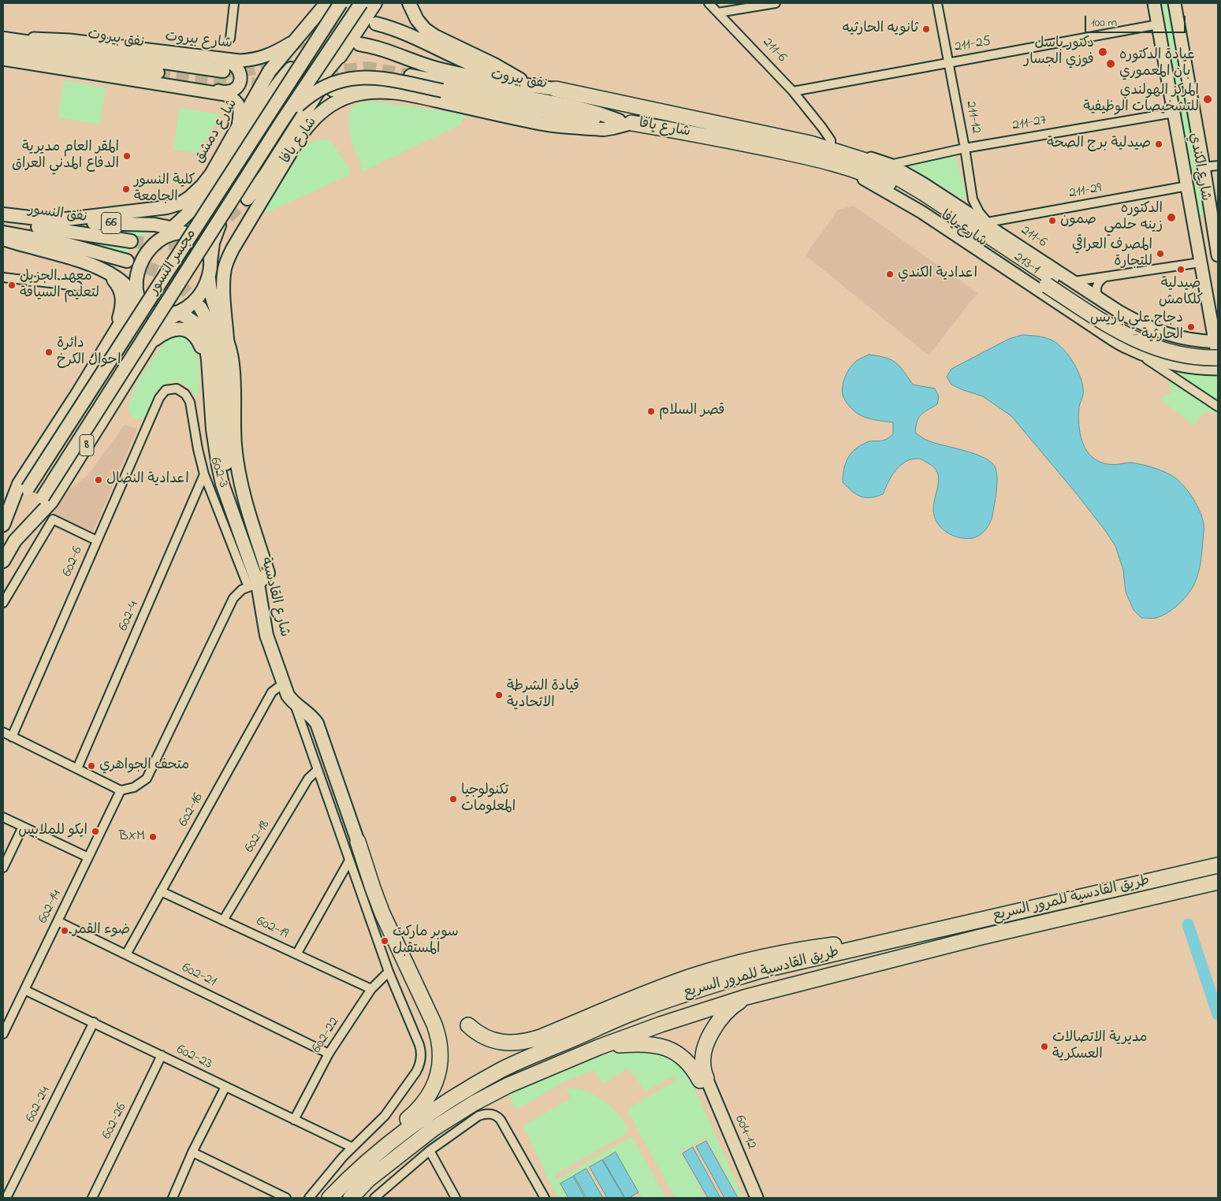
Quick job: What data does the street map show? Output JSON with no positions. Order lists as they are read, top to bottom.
{
  "streets": {
    "highway": ["شارع يافا", "طريق القادسية للمرور السريع"],
    "main road": [
      "نفق بيروت",
      "شارع بيروت",
      "211-6",
      "شارع دمشق",
      "شارع الكندي",
      "نفق النسور",
      "66",
      "مجسر النسور",
      "213-1",
      "8",
      "شارع القادسية",
      "604-12"
    ],
    "street": [
      "211-25",
      "211-12",
      "211-27",
      "211-29",
      "602-3",
      "602-6",
      "602-4",
      "602-16",
      "602-18",
      "602-14",
      "602-19",
      "602-21",
      "602-22",
      "602-23",
      "602-24",
      "602-26"
    ]
  },
  "crossings": [
    ["نفق بيروت", "شارع بيروت"],
    ["نفق بيروت", "شارع يافا"],
    ["شارع بيروت", "شارع دمشق"],
    ["211-25", "211-6"],
    ["211-25", "211-12"],
    ["211-25", "شارع الكندي"],
    ["211-6", "211-12"],
    ["211-6", "211-27"],
    ["211-6", "شارع يافا"],
    ["211-6", "شارع الكندي"],
    ["211-6", "211-29"],
    ["211-6", "213-1"],
    ["211-12", "211-27"],
    ["211-12", "211-29"],
    ["211-27", "شارع الكندي"],
    ["شارع يافا", "شارع الكندي"],
    ["شارع يافا", "213-1"],
    ["شارع يافا", "شارع القادسية"],
    ["شارع دمشق", "66"],
    ["شارع الكندي", "211-29"],
    ["66", "8"],
    ["66", "شارع القادسية"],
    ["مجسر النسور", "8"],
    ["8", "شارع القادسية"],
    ["602-3", "602-6"],
    ["602-3", "شارع القادسية"],
    ["602-3", "602-4"],
    ["شارع القادسية", "602-16"],
    ["602-16", "602-19"],
    ["602-16", "602-21"],
    ["602-18", "602-19"],
    ["602-14", "602-21"],
    ["602-14", "602-23"],
    ["602-19", "602-22"],
    ["602-21", "602-22"],
    ["602-22", "602-23"],
    ["602-23", "602-24"],
    ["602-23", "602-26"]
  ],
  "places": [
    "ثانويه الحارثيه",
    "دكتور باسل فوزي الجسار",
    "عيادة الدكتوره بان المعموري",
    "المركز الهولندي للتشخيصات الوظيفية",
    "صيدلية برج الصحة",
    "المقر العام مديرية الدفاع المدني العراق",
    "كلية النسور الجامعة",
    "الدكتوره زينه حلمي",
    "صمون",
    "المصرف العراقي للتجارة",
    "صيدلية كلكامش",
    "اعدادية الكندي",
    "معهد الجزيل لتعليم السياقة",
    "دجاج علي باريس - الحارثية",
    "دائرة احوال الكرخ",
    "قصر السلام",
    "اعدادية النضال",
    "قيادة الشرطة الاتحادية",
    "متحف الجواهري",
    "تكنولوجيا المعلومات",
    "ايكو للملابس",
    "BXM",
    "ضوء القمر",
    "سوبر ماركت المستقبل",
    "مديرية الاتصالات العسكرية"
  ],
  "scale_bar": "100 m"
}
